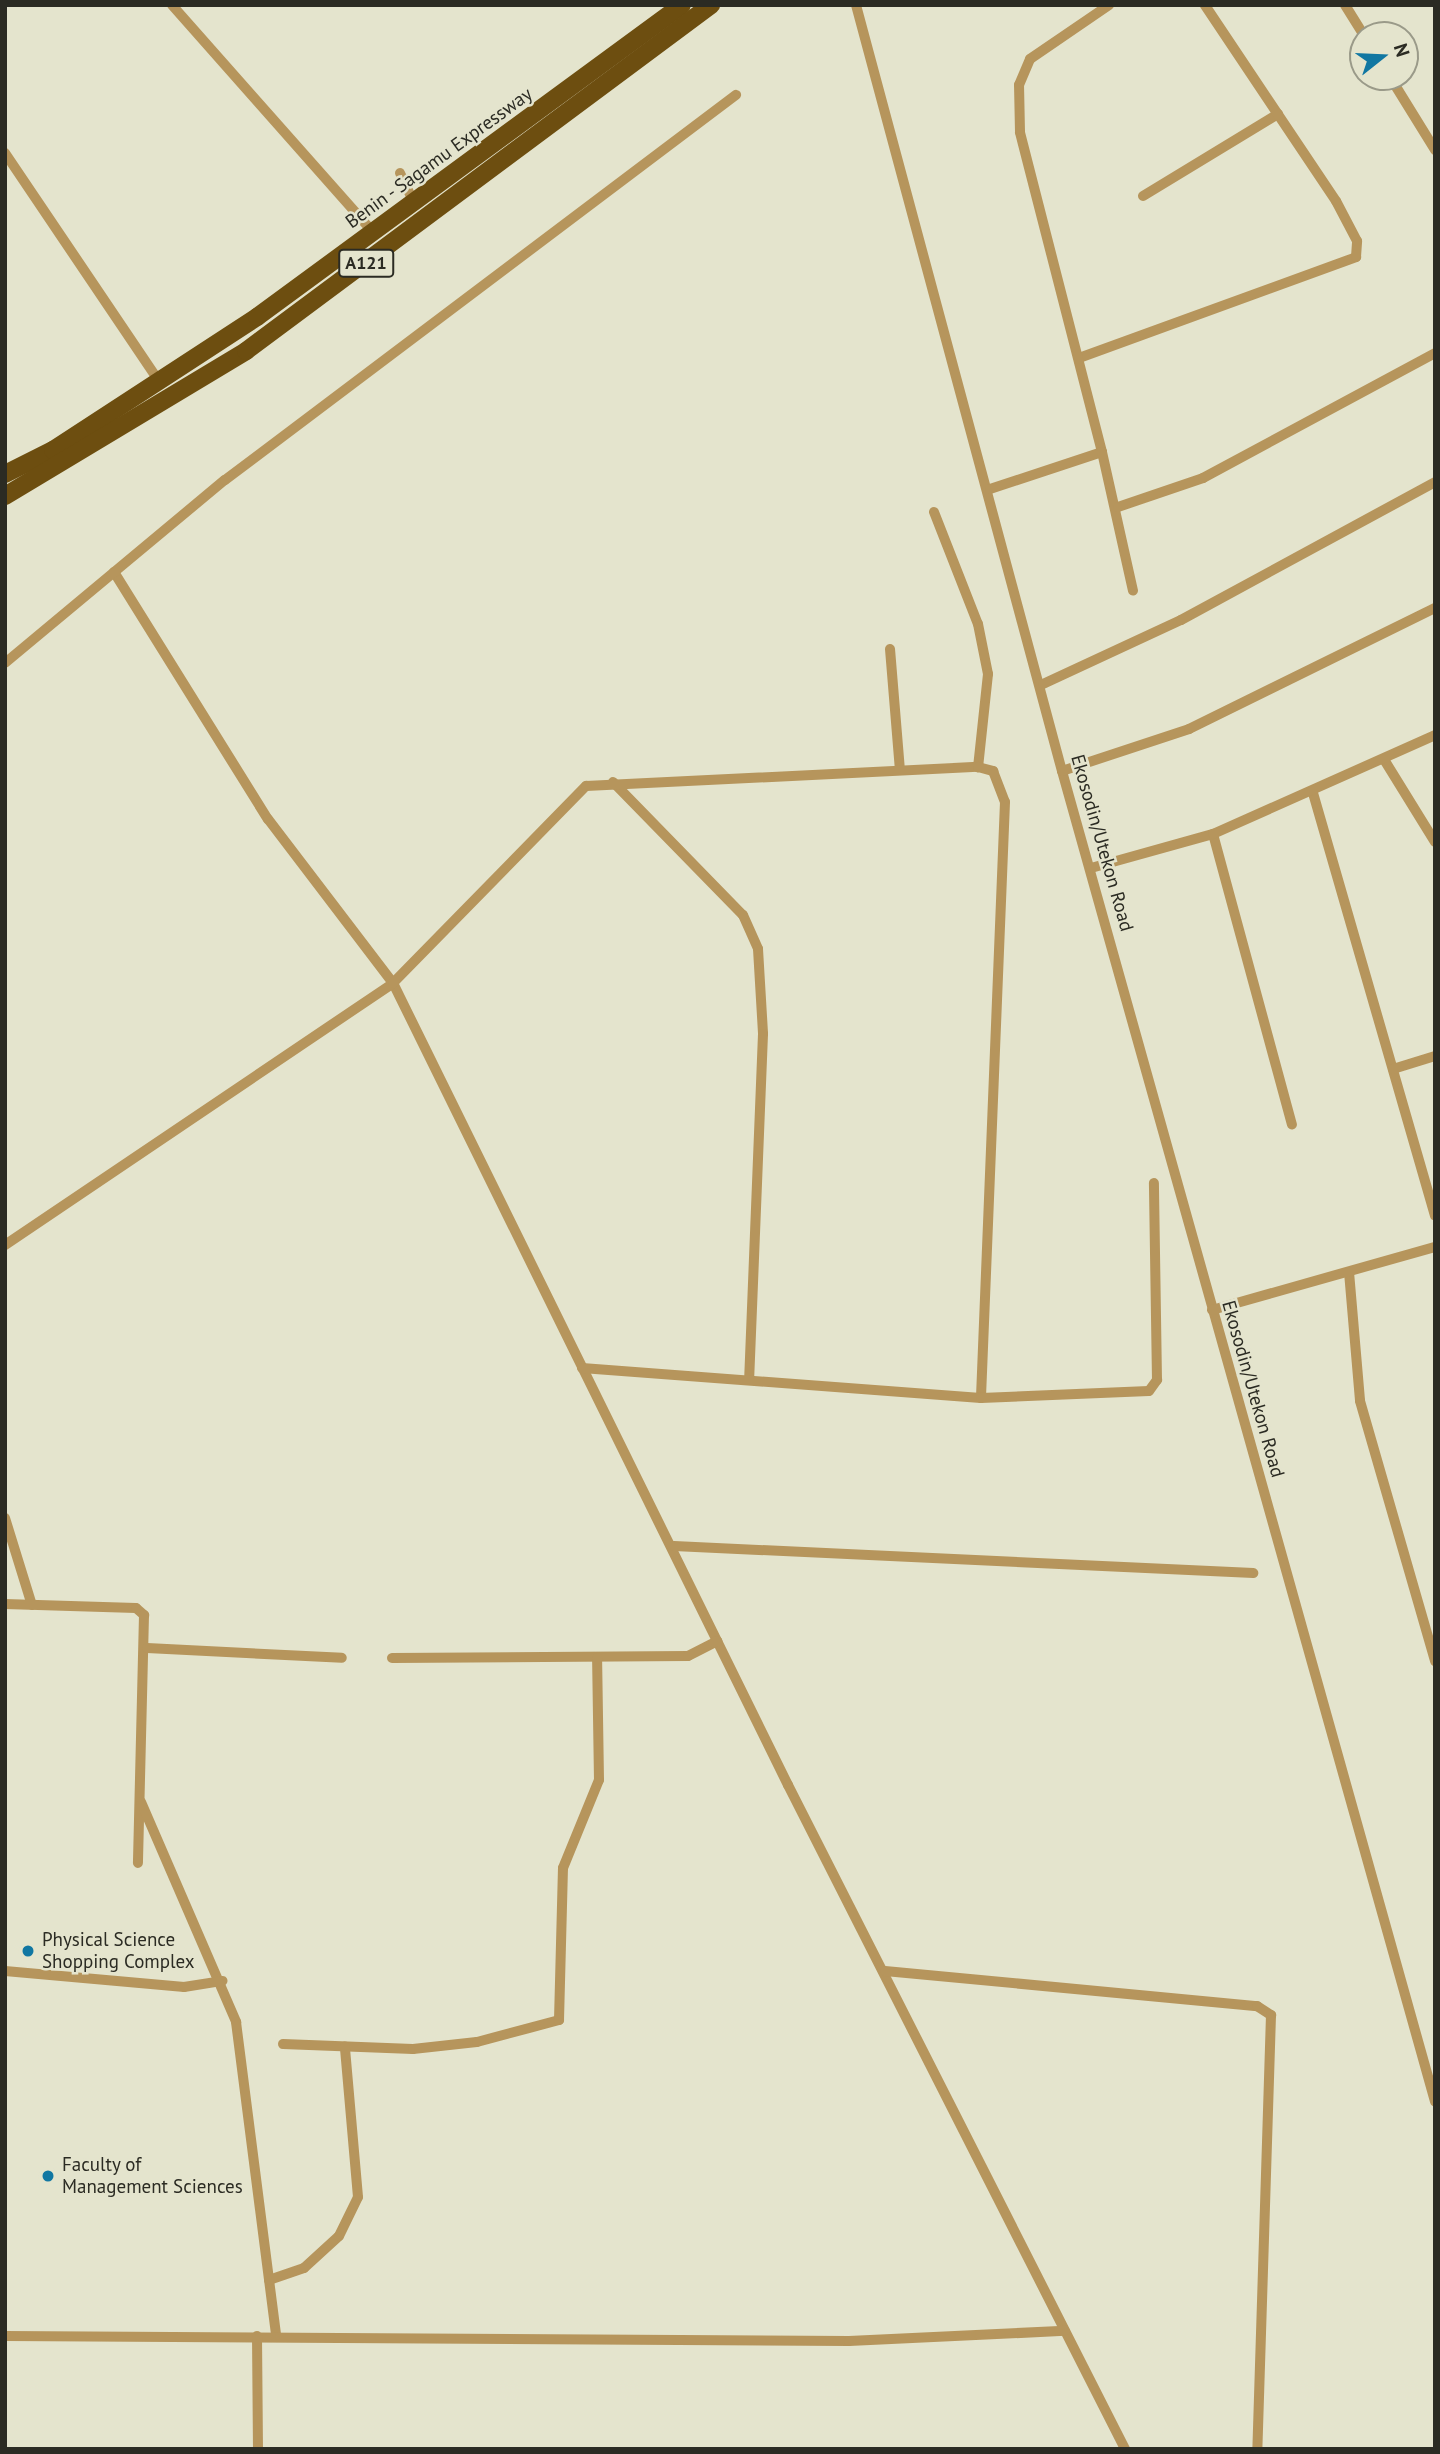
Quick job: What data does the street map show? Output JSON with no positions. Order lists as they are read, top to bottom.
{
  "streets": {
    "highway": ["Benin - Sagamu Expressway", "A121"],
    "street": ["Ekosodin/Utekon Road"]
  },
  "places": ["Physical Science Shopping Complex", "Faculty of Management Sciences"],
  "north": "right"
}
